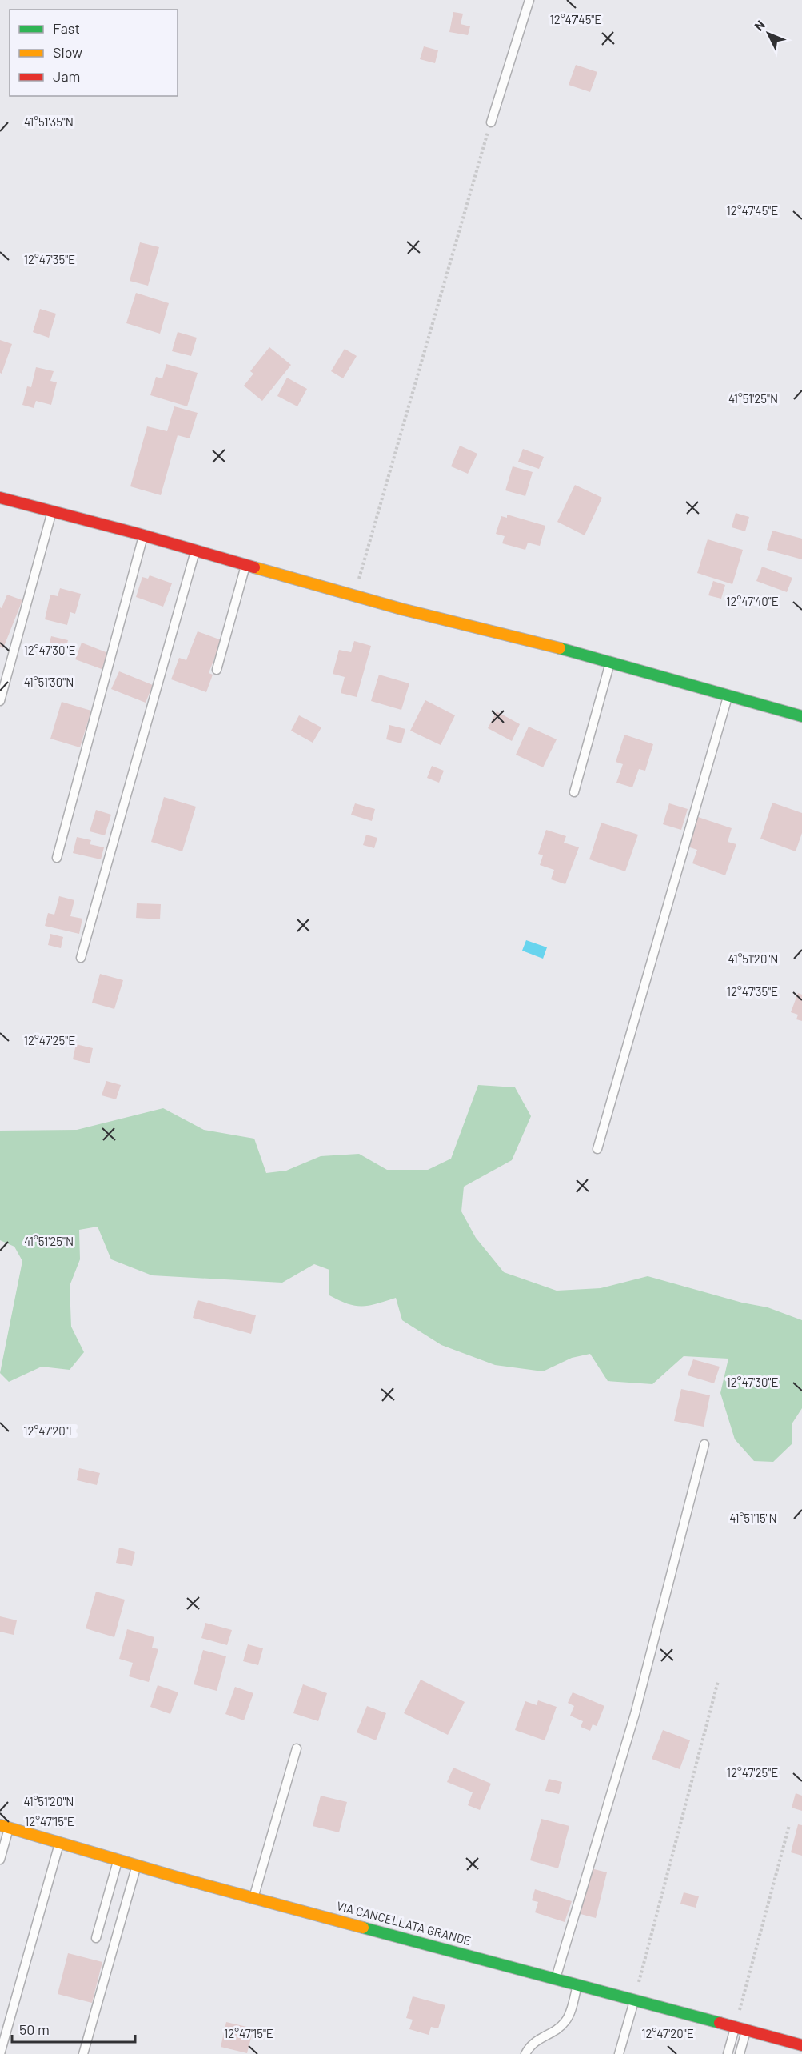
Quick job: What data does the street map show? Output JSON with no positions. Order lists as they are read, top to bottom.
{
  "streets": {
    "street": ["VIA CANCELLATA GRANDE"]
  },
  "legend": ["Fast", "Slow", "Jam"],
  "scale_bar": "50 m",
  "north": "top left",
  "coordinates": [
    "12°47'45\"E",
    "41°51'35\"N",
    "12°47'35\"E",
    "41°51'25\"N",
    "12°47'40\"E",
    "12°47'30\"E",
    "41°51'30\"N",
    "41°51'20\"N",
    "12°47'25\"E",
    "12°47'20\"E",
    "41°51'15\"N",
    "12°47'15\"E"
  ]
}
